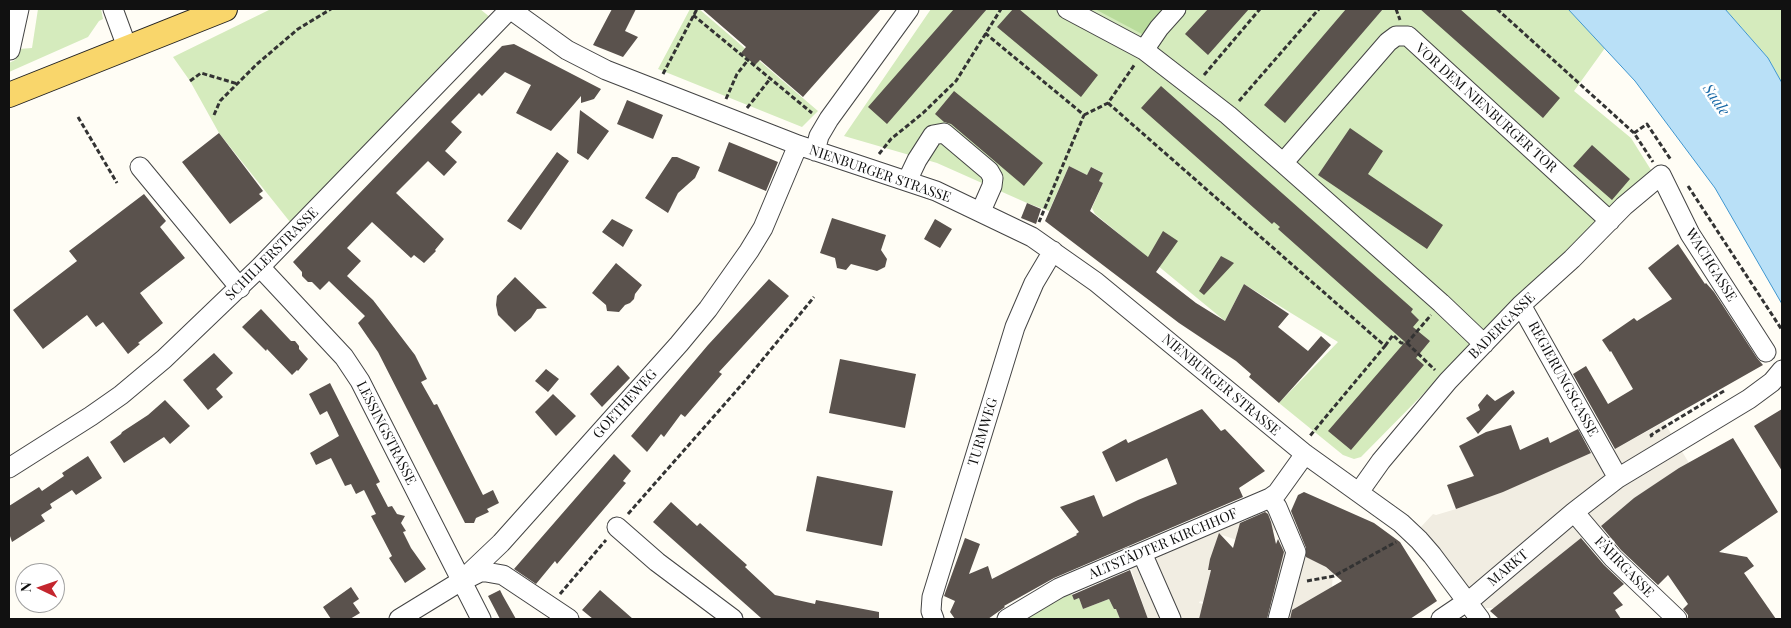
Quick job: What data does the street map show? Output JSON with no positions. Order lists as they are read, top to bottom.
{
  "streets": {
    "street": [
      "VOR DEM NIENBURGER TOR",
      "NIENBURGER STRASSE",
      "SCHILLERSTRASSE",
      "WACHGASSE",
      "BADERGASSE",
      "REGIERUNGSGASSE",
      "GOETHEWEG",
      "TURMWEG",
      "LESSINGSTRASSE",
      "ALTSTÄDTER KIRCHHOF",
      "FÄHRGASSE",
      "MARKT"
    ]
  },
  "crossings": [
    ["VOR DEM NIENBURGER TOR", "BADERGASSE"],
    ["NIENBURGER STRASSE", "SCHILLERSTRASSE"],
    ["NIENBURGER STRASSE", "BADERGASSE"],
    ["NIENBURGER STRASSE", "GOETHEWEG"],
    ["NIENBURGER STRASSE", "TURMWEG"],
    ["NIENBURGER STRASSE", "ALTSTÄDTER KIRCHHOF"],
    ["SCHILLERSTRASSE", "LESSINGSTRASSE"],
    ["WACHGASSE", "BADERGASSE"],
    ["BADERGASSE", "REGIERUNGSGASSE"],
    ["REGIERUNGSGASSE", "MARKT"],
    ["GOETHEWEG", "LESSINGSTRASSE"],
    ["FÄHRGASSE", "MARKT"]
  ],
  "water": ["Saale"],
  "north": "left"
}
